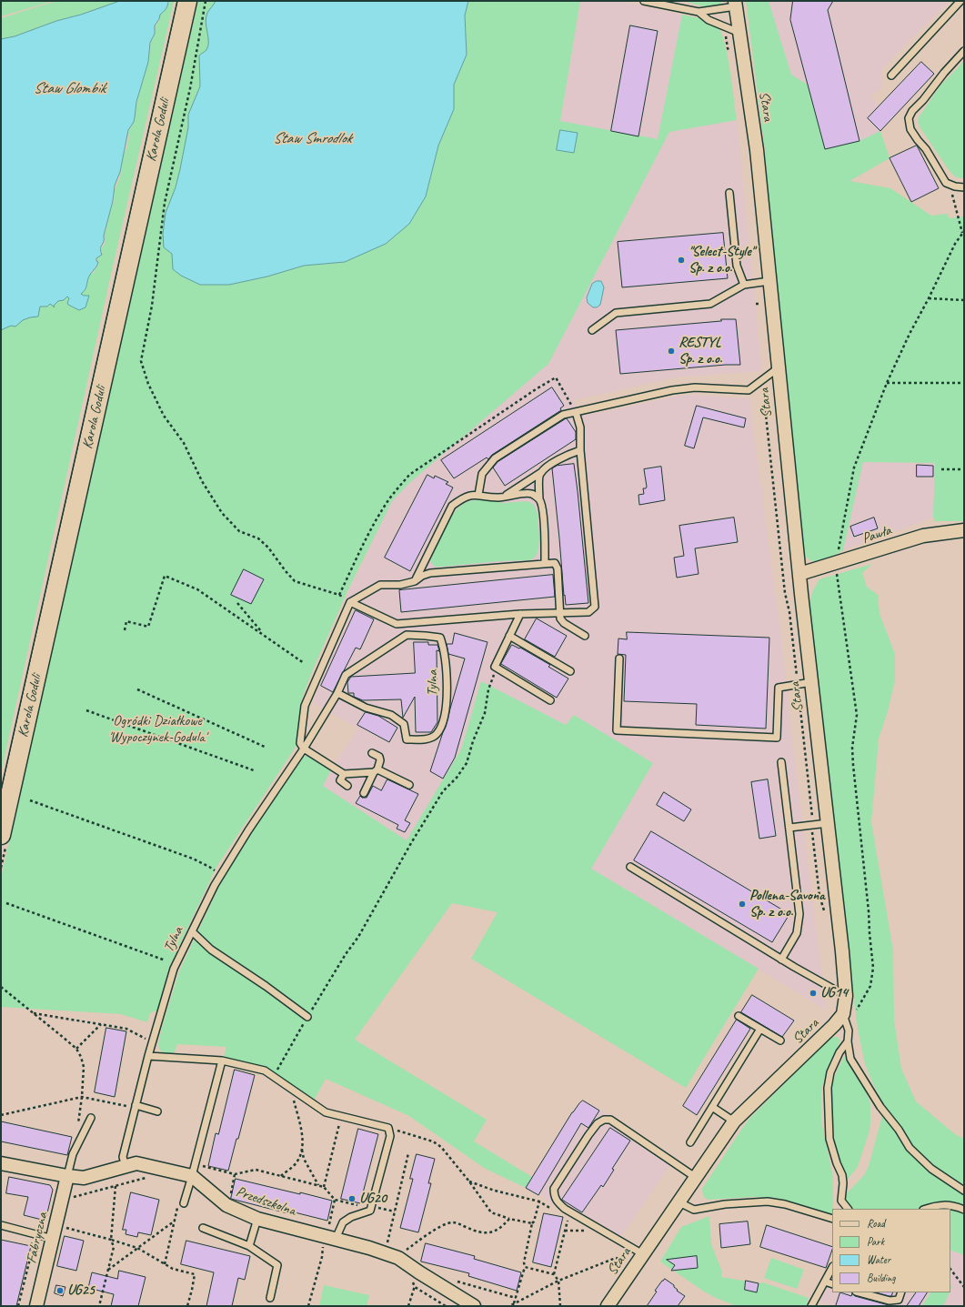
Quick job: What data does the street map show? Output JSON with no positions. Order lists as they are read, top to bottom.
{
  "streets": {
    "main road": ["Karola Goduli"],
    "street": [
      "Stara",
      "Pawła",
      "Przedszkolna",
      "Fabryczna"
    ],
    "lane": ["Tylna"]
  },
  "crossings": [
    ["Stara", "Pawła"],
    ["Tylna", "Przedszkolna"],
    ["Przedszkolna", "Fabryczna"]
  ],
  "water": ["Staw Glombik", "Staw Smrodlok"],
  "parks": ["Ogródki Działkowe 'Wypoczynek-Godula'"],
  "places": [
    "\"Select-Style\" Sp. z o.o.",
    "RESTYL Sp. z o.o.",
    "Pollena-Savona Sp. z o.o.",
    "UG14",
    "UG20",
    "UG25"
  ],
  "legend": [
    "Road",
    "Park",
    "Water",
    "Building"
  ]
}
